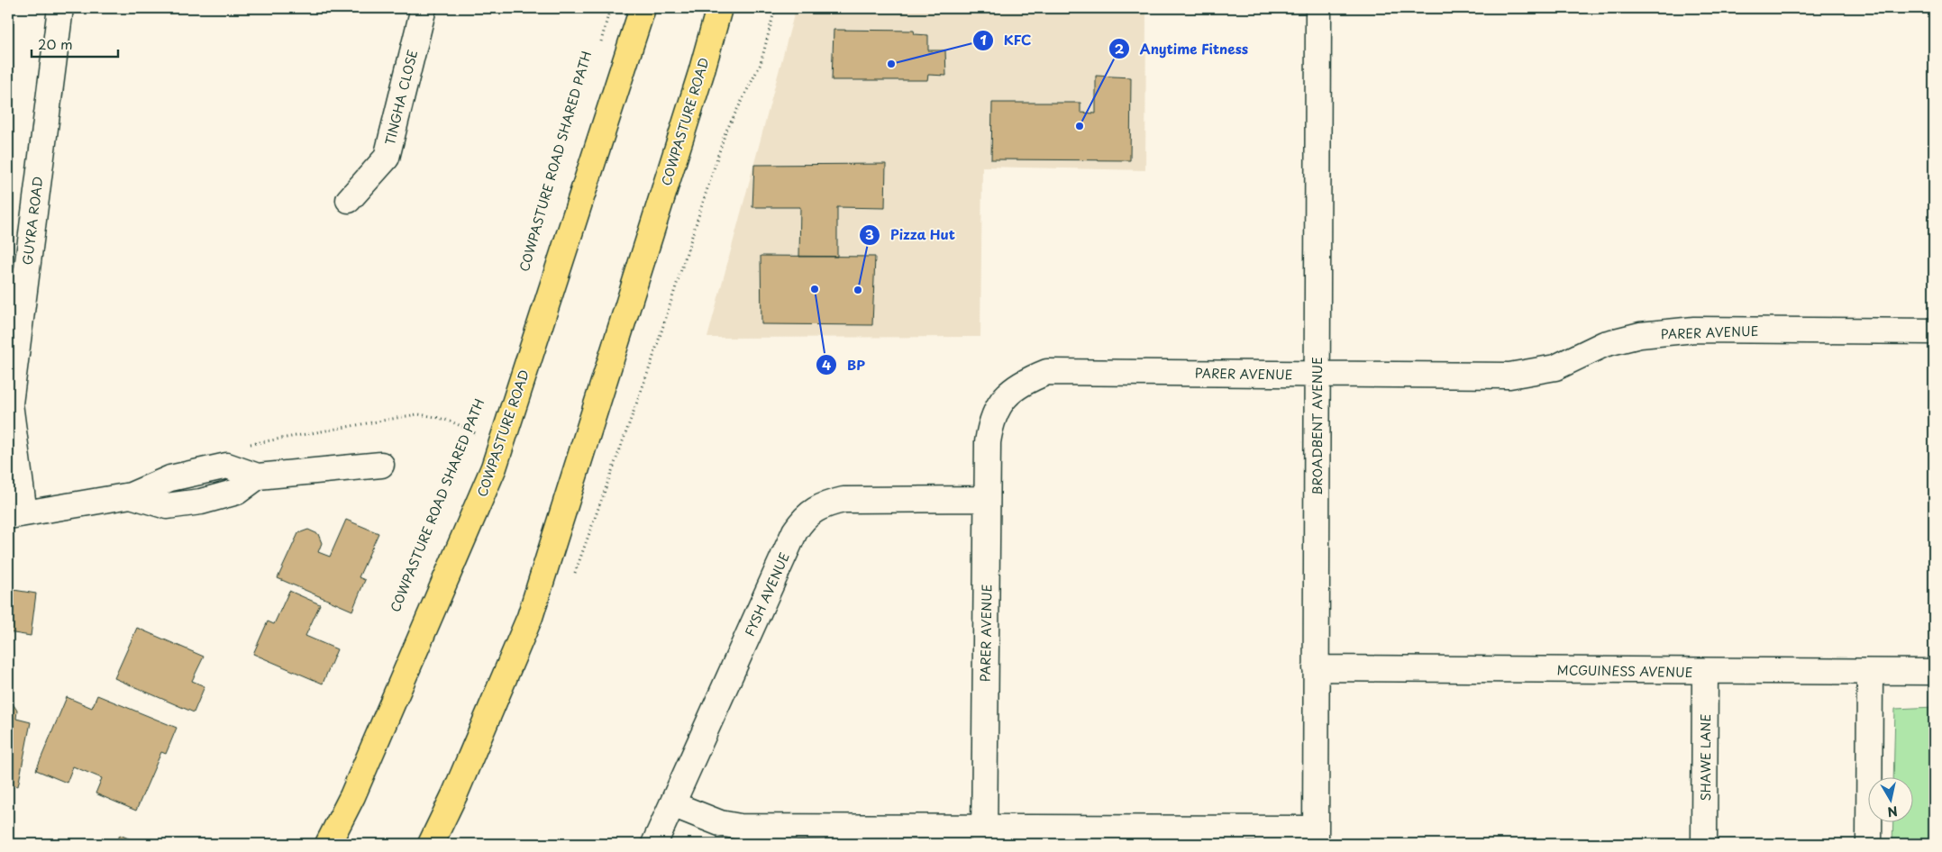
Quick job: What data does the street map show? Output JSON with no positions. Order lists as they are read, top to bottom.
{
  "streets": {
    "main road": ["COWPASTURE ROAD"],
    "street": [
      "TINGHA CLOSE",
      "GUYRA ROAD",
      "PARER AVENUE",
      "BROADBENT AVENUE",
      "FYSH AVENUE",
      "MCGUINESS AVENUE",
      "SHAWE LANE"
    ],
    "path": ["COWPASTURE ROAD SHARED PATH"]
  },
  "crossings": [
    ["PARER AVENUE", "BROADBENT AVENUE"],
    ["PARER AVENUE", "FYSH AVENUE"],
    ["BROADBENT AVENUE", "MCGUINESS AVENUE"],
    ["MCGUINESS AVENUE", "SHAWE LANE"]
  ],
  "places": [
    "KFC",
    "Anytime Fitness",
    "BP",
    "Pizza Hut"
  ],
  "scale_bar": "20 m",
  "north": "bottom"
}
